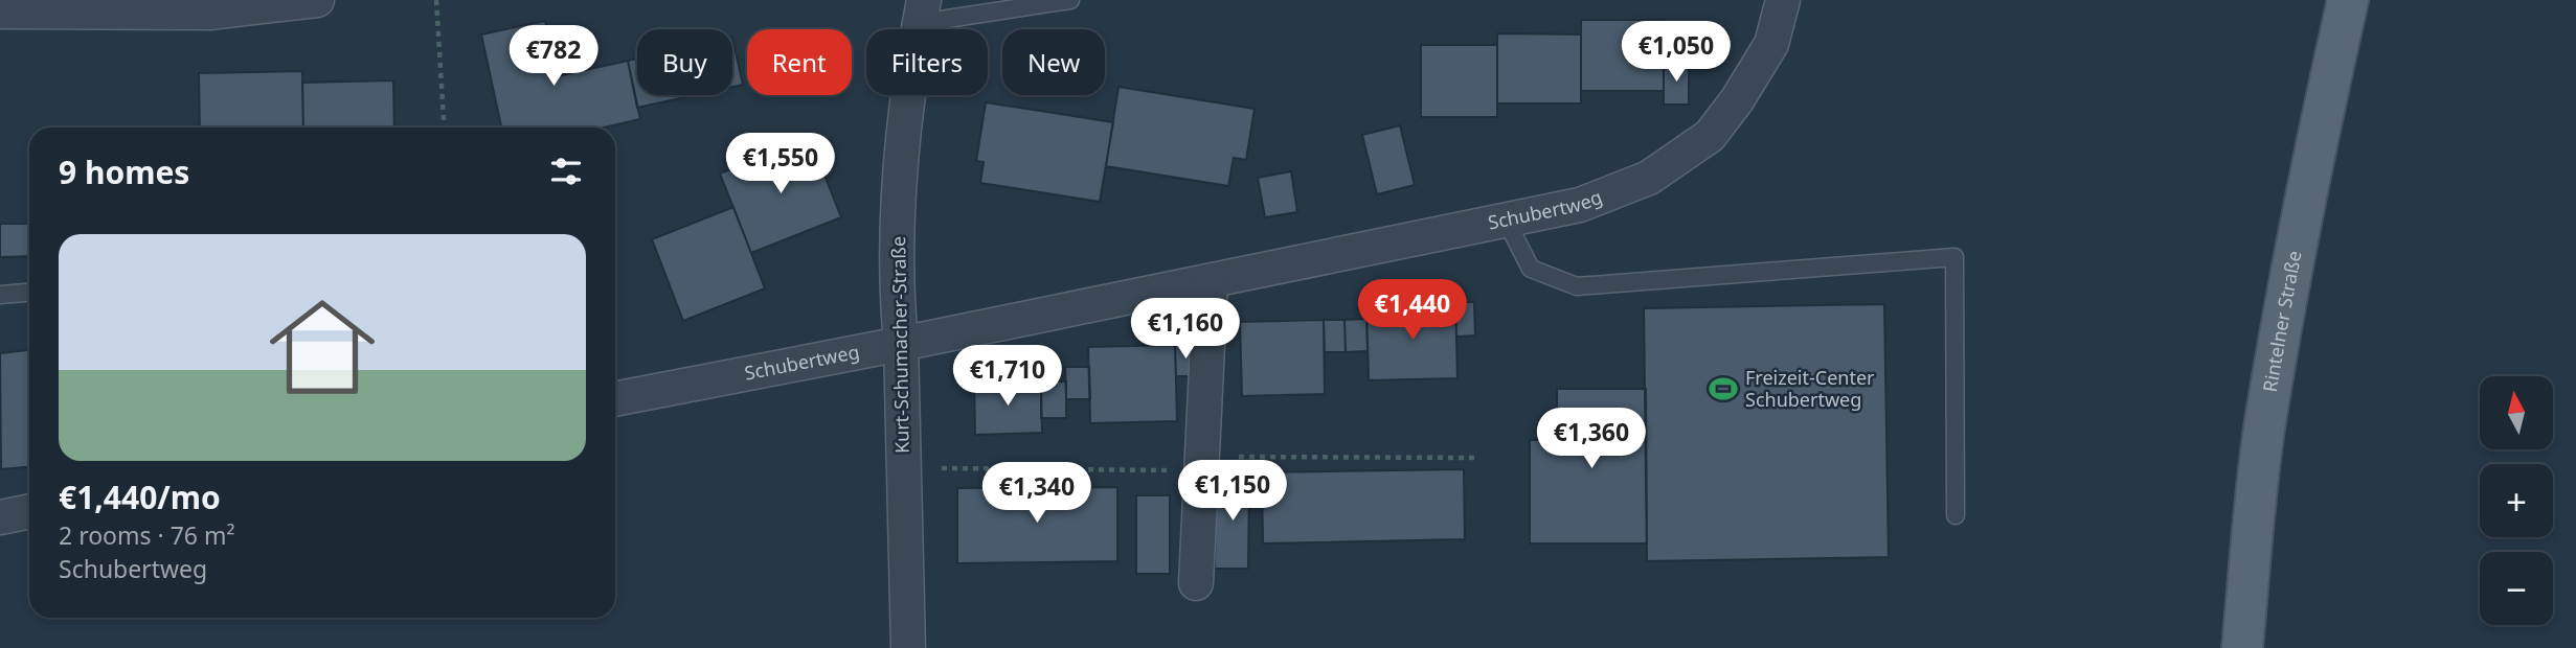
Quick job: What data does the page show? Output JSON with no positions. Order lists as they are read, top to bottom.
{
  "streets": {
    "main road": ["Rintelner Straße"],
    "street": ["Schubertweg", "Kurt-Schumacher-Straße"]
  },
  "crossings": [
    ["Schubertweg", "Kurt-Schumacher-Straße"]
  ],
  "places": {
    "sports": ["Freizeit-Center Schubertweg"]
  },
  "north": "top",
  "page": {
    "price": [
      "€1,050",
      "€782",
      "€1,550",
      "€1,440",
      "€1,160",
      "€1,710",
      "€1,360",
      "€1,150",
      "€1,340"
    ],
    "chip": [
      "Buy",
      "Rent",
      "Filters",
      "New"
    ],
    "heading": "9 homes",
    "list": [
      {
        "name": "€1,440/mo",
        "note": "2 rooms · 76 m² · Schubertweg"
      }
    ],
    "map_buttons": ["+", "−"]
  }
}
